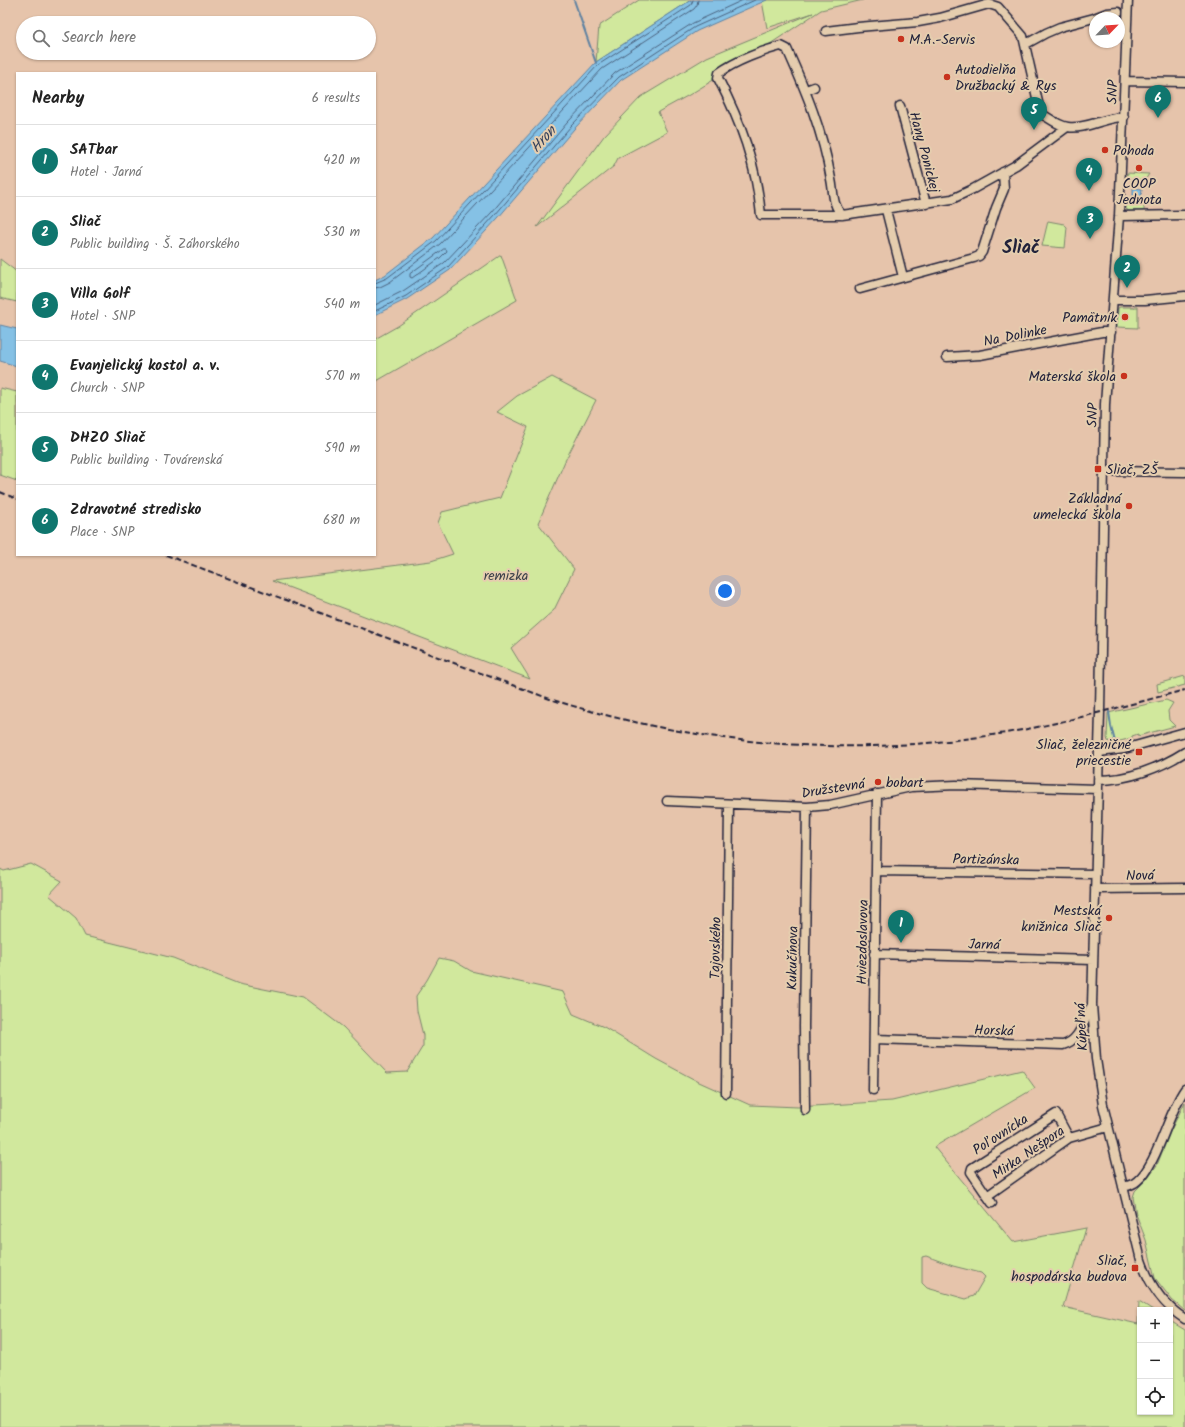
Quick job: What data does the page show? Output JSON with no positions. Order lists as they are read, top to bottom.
{
  "streets": {
    "street": [
      "SNP",
      "Hany Ponickej",
      "Na Dolinke",
      "Družstevná",
      "Partizánska",
      "Nová",
      "Hviezdoslavova",
      "Jarná",
      "Tajovského",
      "Kukučínova",
      "Kúpeľná",
      "Horská",
      "Poľovnícka",
      "Mirka Nešpora"
    ]
  },
  "crossings": [
    ["SNP", "Na Dolinke"],
    ["SNP", "Kúpeľná"],
    ["Družstevná", "Hviezdoslavova"],
    ["Družstevná", "Tajovského"],
    ["Družstevná", "Kukučínova"],
    ["Družstevná", "Kúpeľná"],
    ["Partizánska", "Hviezdoslavova"],
    ["Partizánska", "Kúpeľná"],
    ["Nová", "Kúpeľná"],
    ["Hviezdoslavova", "Jarná"],
    ["Hviezdoslavova", "Horská"],
    ["Jarná", "Kúpeľná"],
    ["Kúpeľná", "Horská"],
    ["Kúpeľná", "Mirka Nešpora"],
    ["Poľovnícka", "Mirka Nešpora"]
  ],
  "districts": ["Sliač"],
  "water": ["Hron"],
  "parks": ["remizka"],
  "places": {
    "other": [
      "M.A.-Servis",
      "Autodielňa Družbacký & Rys",
      "Pohoda",
      "COOP Jednota",
      "Pamätník",
      "Materská škola",
      "Základná umelecká škola",
      "bobart",
      "Mestská knižnica Sliač"
    ],
    "transit": ["Sliač, ZŠ", "Sliač, železničné priecestie", "Sliač, hospodárska budova"]
  },
  "north": "top right",
  "page": {
    "search": "Search here",
    "heading": ["Nearby", "6 results"],
    "pins": [
      "6",
      "5",
      "4",
      "3",
      "2",
      "1"
    ],
    "list": [
      {
        "mark": "1",
        "name": "SATbar",
        "note": "Hotel · Jarná",
        "value": "420 m"
      },
      {
        "mark": "2",
        "name": "Sliač",
        "note": "Public building · Š. Záhorského",
        "value": "530 m"
      },
      {
        "mark": "3",
        "name": "Villa Golf",
        "note": "Hotel · SNP",
        "value": "540 m"
      },
      {
        "mark": "4",
        "name": "Evanjelický kostol a. v.",
        "note": "Church · SNP",
        "value": "570 m"
      },
      {
        "mark": "5",
        "name": "DHZO Sliač",
        "note": "Public building · Továrenská",
        "value": "590 m"
      },
      {
        "mark": "6",
        "name": "Zdravotné stredisko",
        "note": "Place · SNP",
        "value": "680 m"
      }
    ],
    "map_buttons": ["+", "−"]
  }
}
